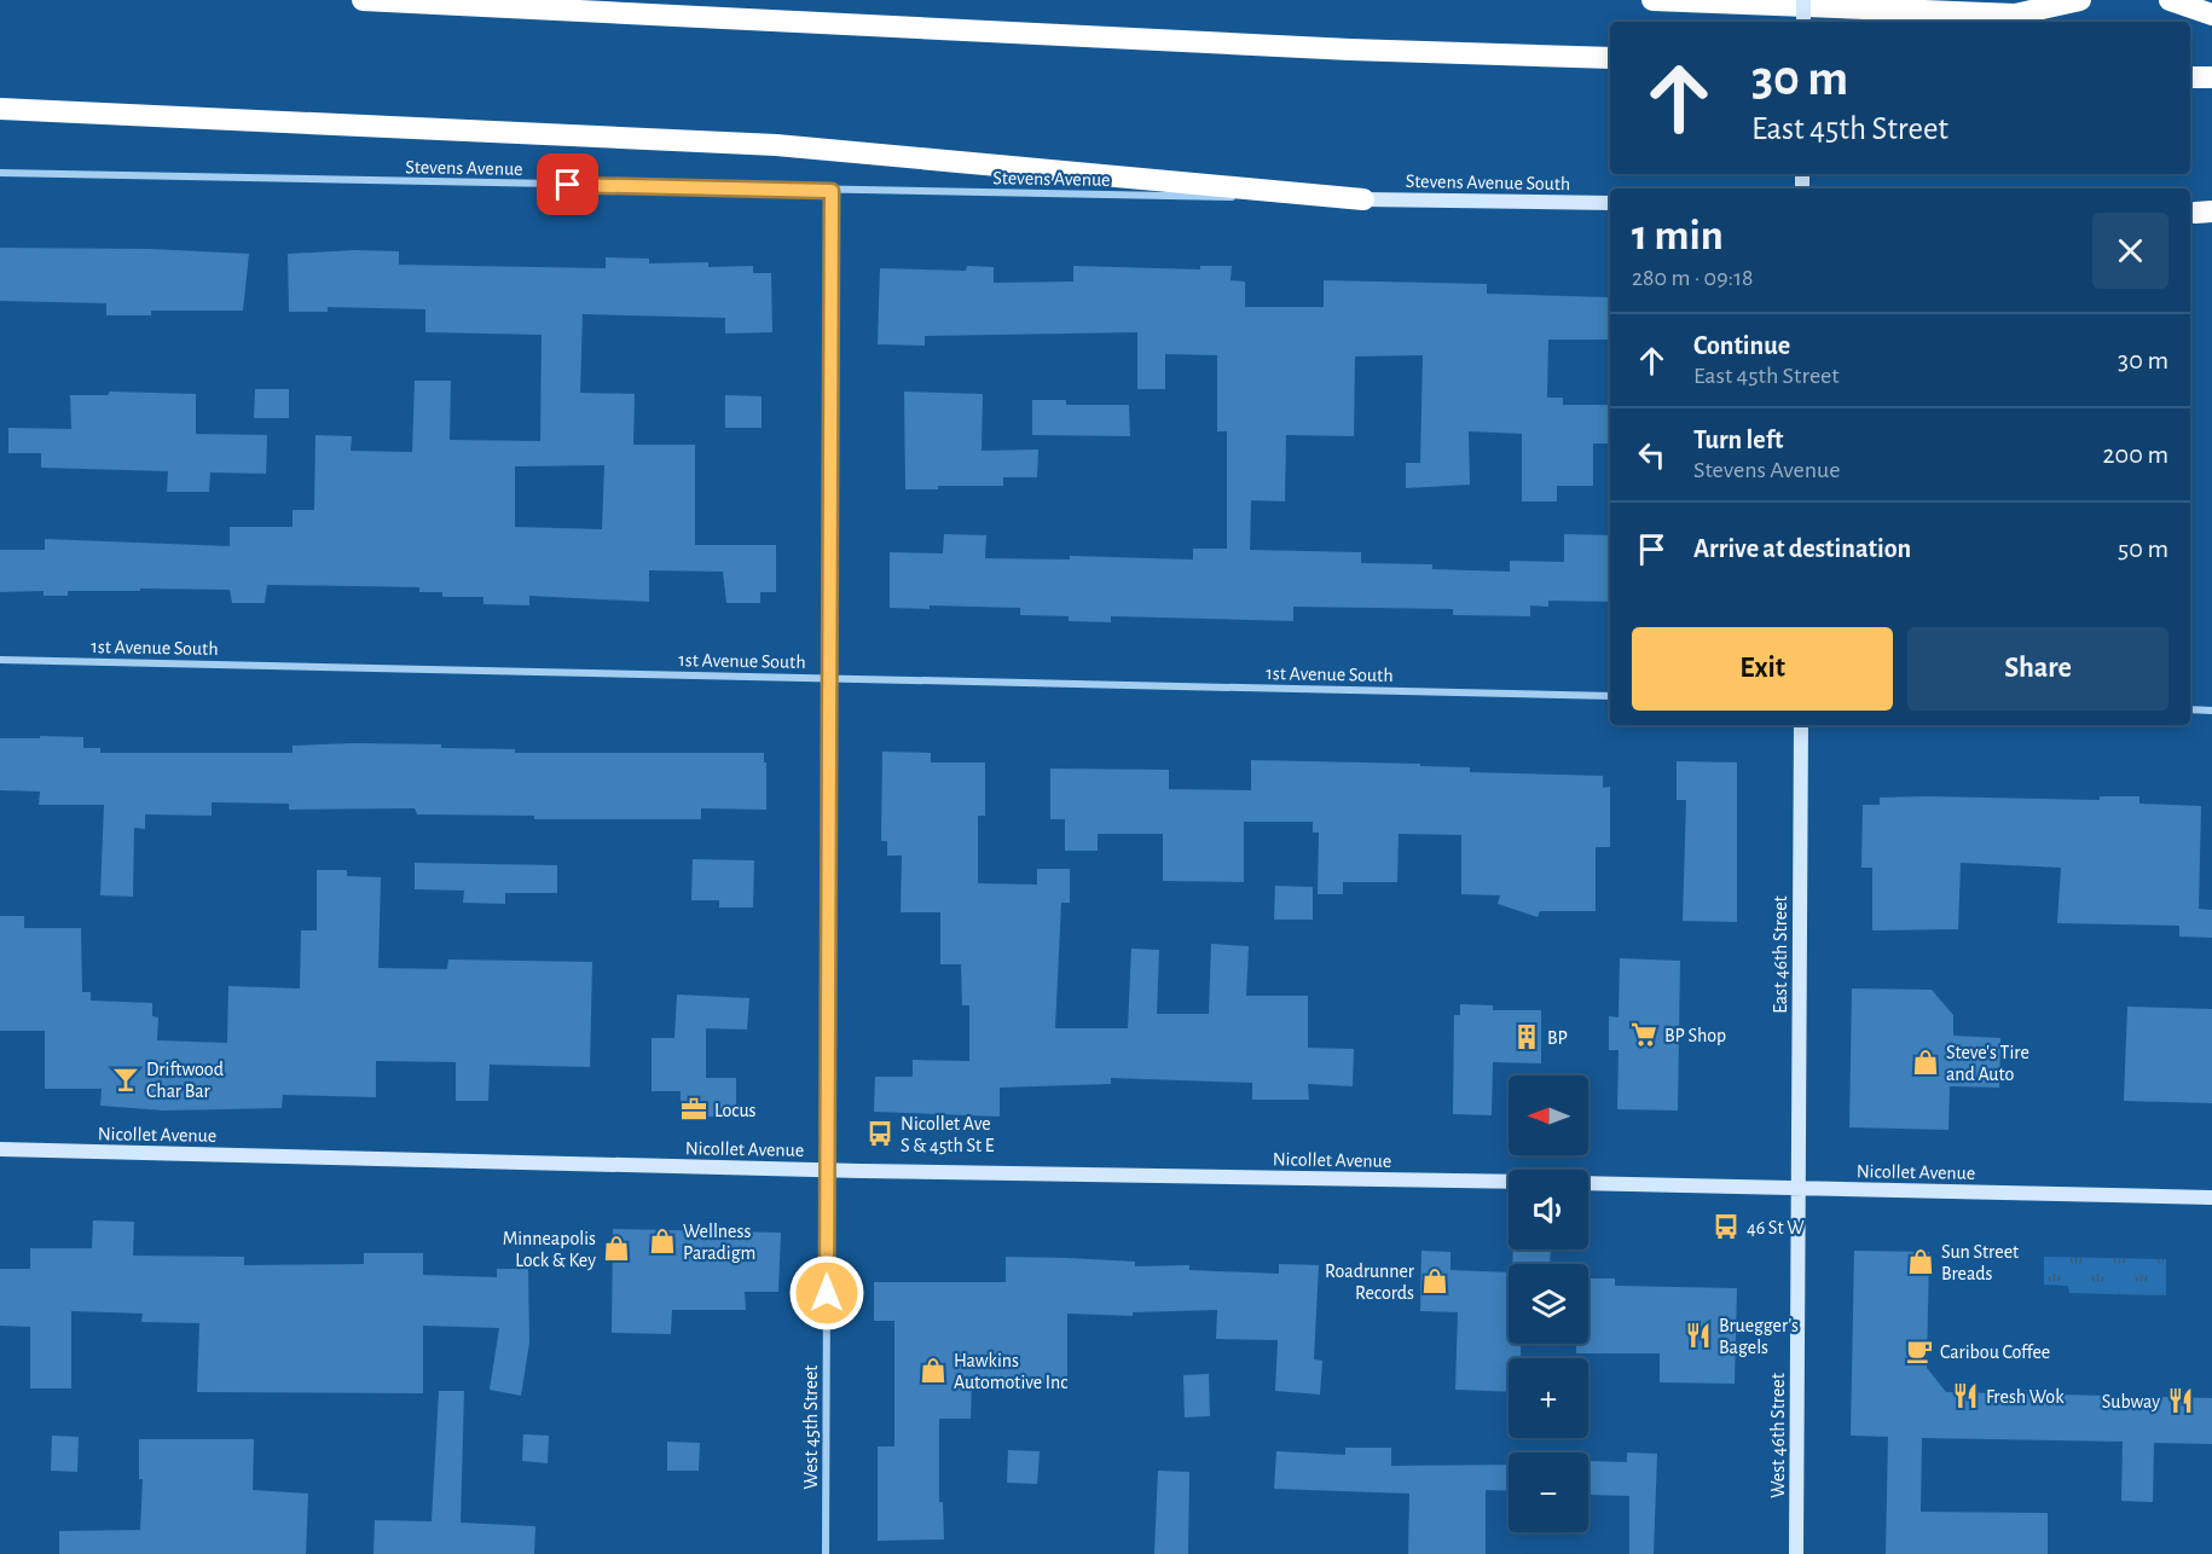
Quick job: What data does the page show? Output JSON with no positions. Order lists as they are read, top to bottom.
{
  "streets": {
    "main road": [
      "Stevens Avenue South",
      "East 46th Street",
      "Nicollet Avenue",
      "West 46th Street"
    ],
    "street": ["Stevens Avenue", "1st Avenue South", "West 45th Street"]
  },
  "crossings": [
    ["Stevens Avenue", "Stevens Avenue South"],
    ["Stevens Avenue", "West 45th Street"],
    ["1st Avenue South", "West 45th Street"],
    ["East 46th Street", "Nicollet Avenue"],
    ["East 46th Street", "West 46th Street"],
    ["Nicollet Avenue", "West 45th Street"],
    ["Nicollet Avenue", "West 46th Street"]
  ],
  "places": {
    "supermarket": ["BP Shop"],
    "building": ["BP"],
    "shop": [
      "Steve's Tire and Auto",
      "Wellness Paradigm",
      "Minneapolis Lock & Key",
      "Sun Street Breads",
      "Roadrunner Records",
      "Hawkins Automotive Inc"
    ],
    "bar": ["Driftwood Char Bar"],
    "office": ["Locus"],
    "bus stop": ["Nicollet Ave S & 45th St E", "46 St W"],
    "restaurant": ["Bruegger's Bagels", "Fresh Wok", "Subway"],
    "cafe": ["Caribou Coffee"]
  },
  "north": "left",
  "page": {
    "turn": ["30 m", "East 45th Street"],
    "heading": ["1 min", "280 m · 09:18"],
    "list": [
      {
        "name": "Continue",
        "note": "East 45th Street",
        "value": "30 m"
      },
      {
        "name": "Turn left",
        "note": "Stevens Avenue",
        "value": "200 m"
      },
      {
        "name": "Arrive at destination",
        "value": "50 m"
      }
    ],
    "buttons": ["Exit", "Share"],
    "map_buttons": ["+", "−"]
  }
}
